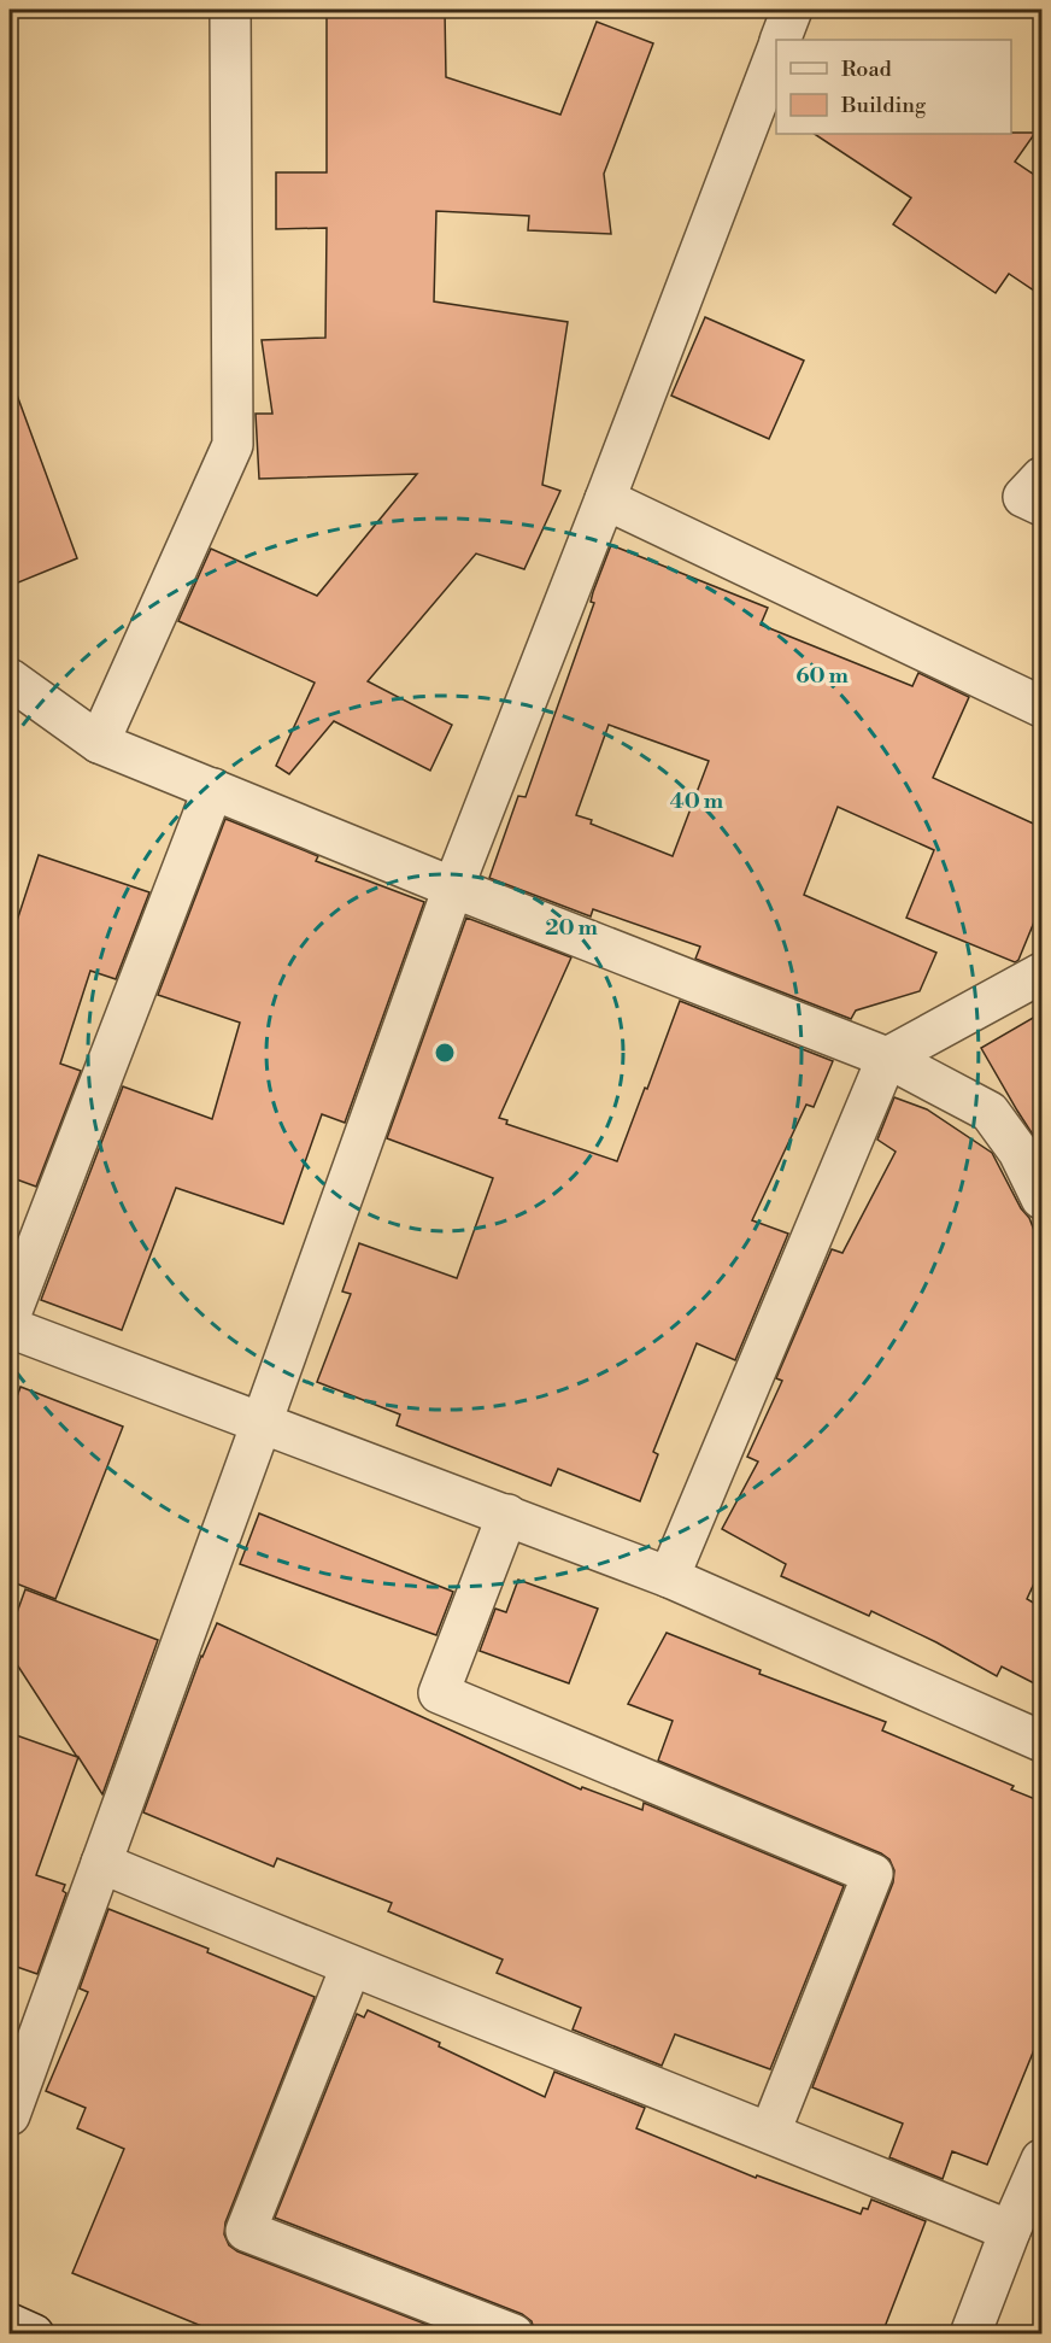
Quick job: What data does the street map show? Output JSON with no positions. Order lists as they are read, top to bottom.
{
  "legend": ["Road", "Building"],
  "rings": ["60 m", "40 m", "20 m"]
}
